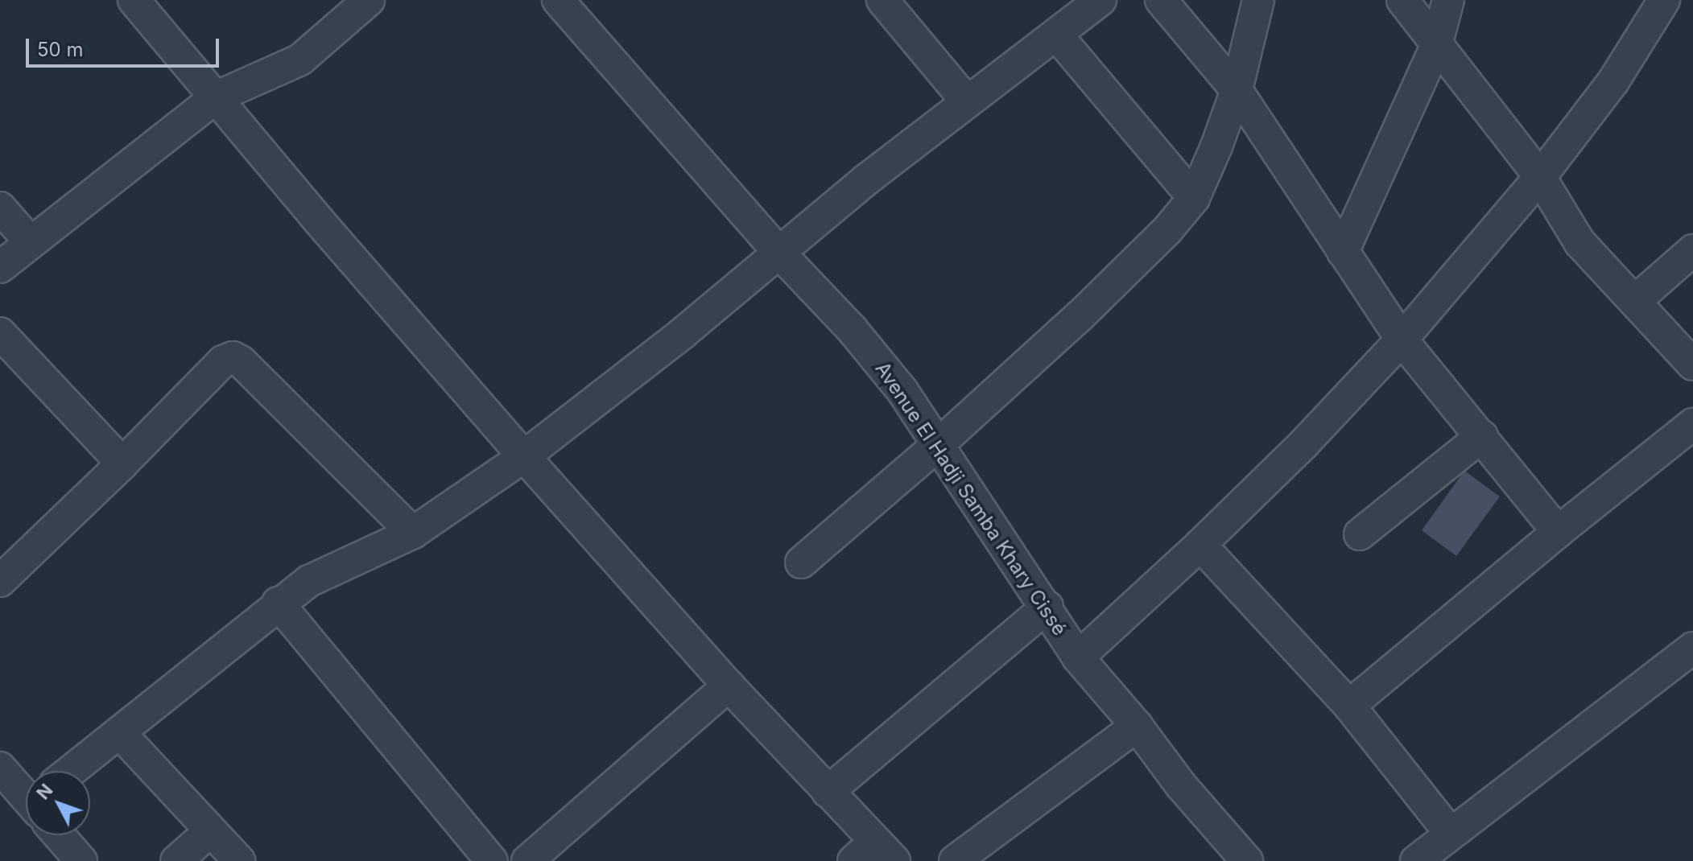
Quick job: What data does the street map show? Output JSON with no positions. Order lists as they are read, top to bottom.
{
  "streets": {
    "street": ["Avenue El Hadji Samba Khary Cissé"]
  },
  "scale_bar": "50 m",
  "north": "top left"
}
